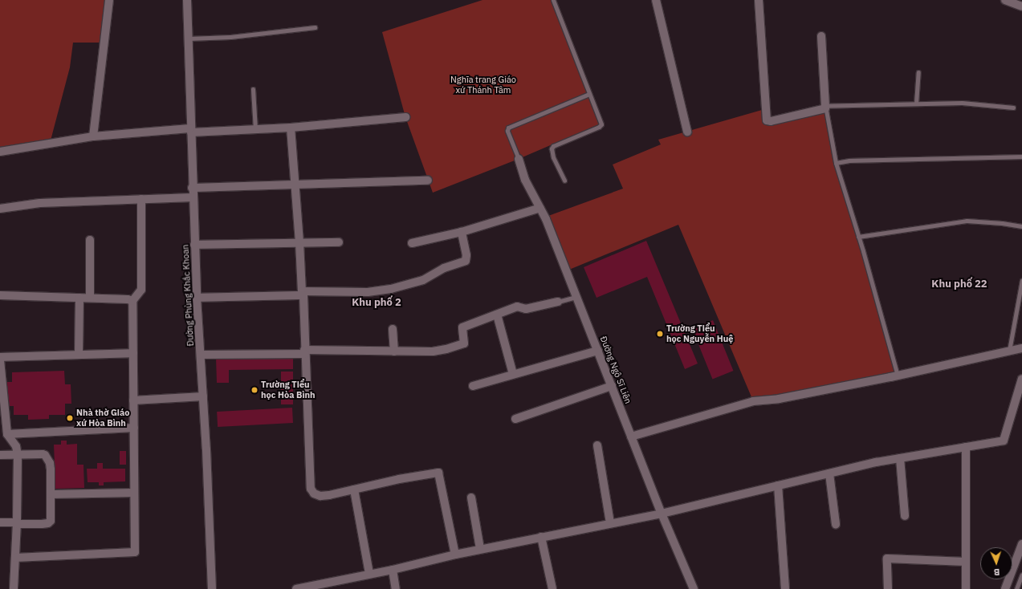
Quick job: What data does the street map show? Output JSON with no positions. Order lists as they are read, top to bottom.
{
  "streets": {
    "street": ["Đường Phùng Khắc Khoan", "Đường Ngô Sĩ Liên"]
  },
  "districts": ["Khu phố 22", "Khu phố 2"],
  "parks": ["Nghĩa trang Giáo xứ Thánh Tâm"],
  "places": ["Trường Tiểu học Nguyễn Huệ", "Trường Tiểu học Hòa Bình", "Nhà thờ Giáo xứ Hòa Bình"],
  "north": "bottom"
}
